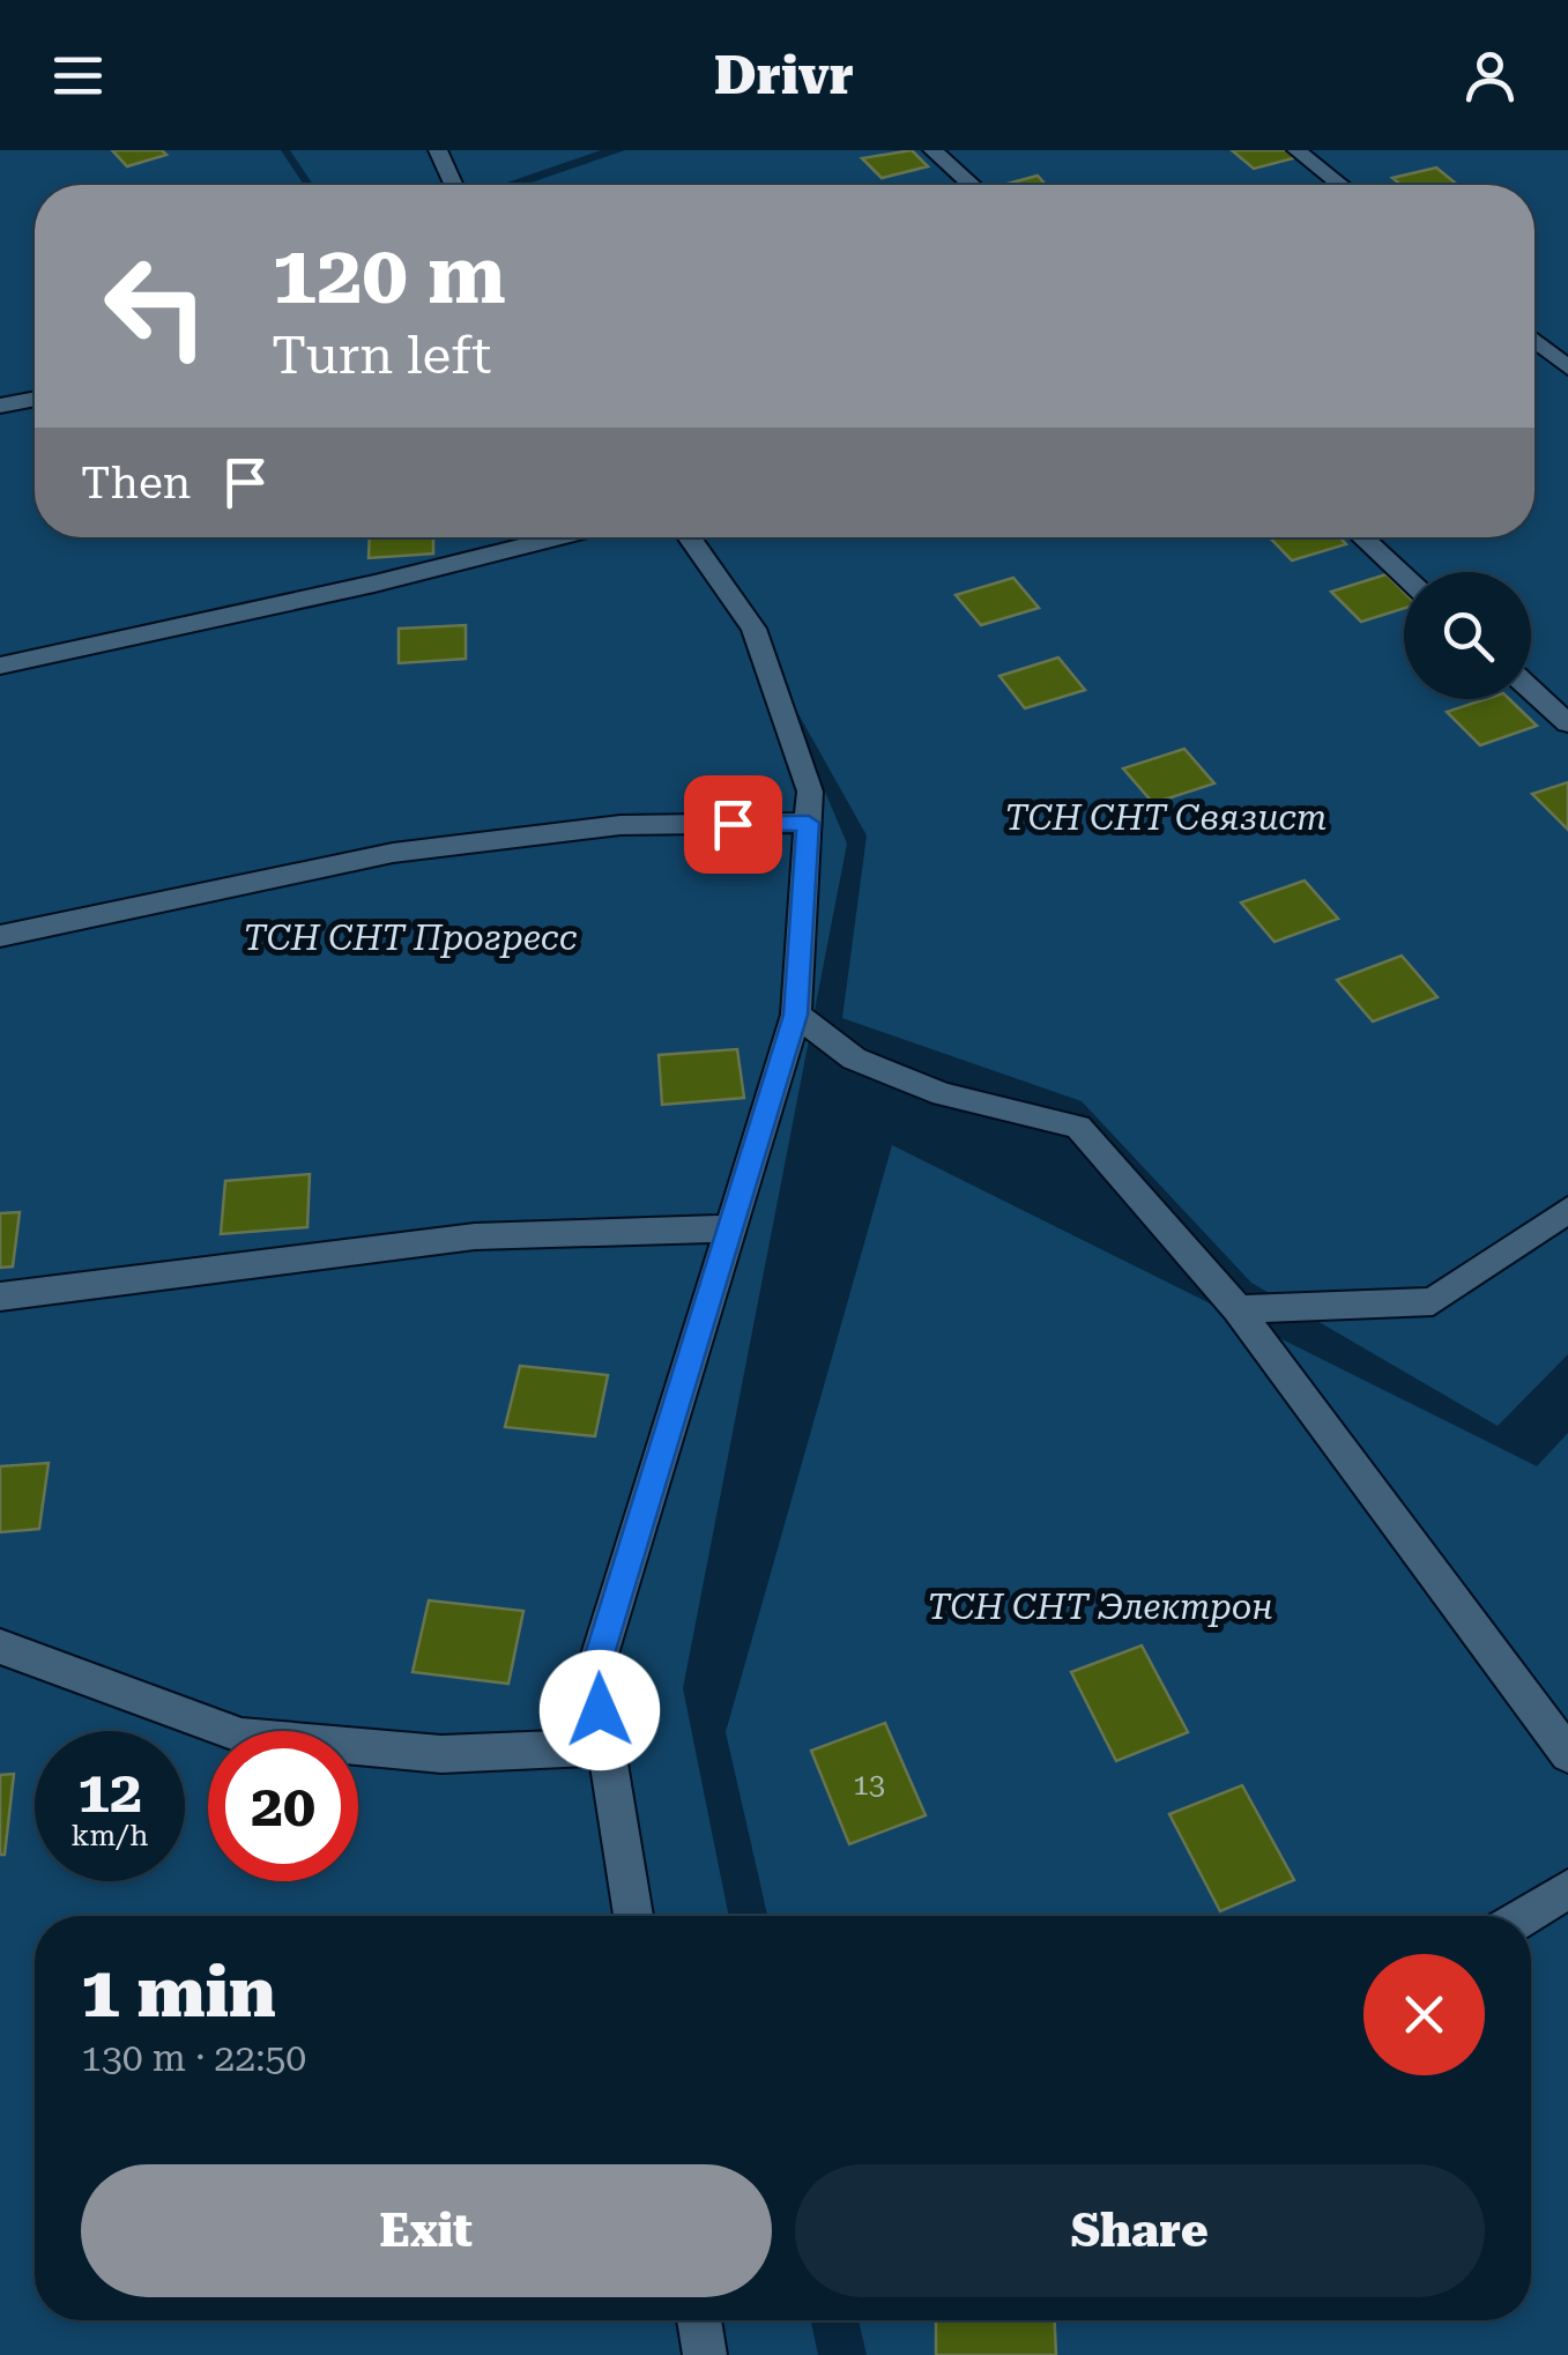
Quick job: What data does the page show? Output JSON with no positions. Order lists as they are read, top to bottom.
{
  "parks": ["ТСН СНТ Связист", "ТСН СНТ Прогресс", "ТСН СНТ Электрон"],
  "house_numbers": ["13"],
  "page": {
    "header": "Drivr",
    "turn": ["120 m", "Turn left"],
    "then": "Then",
    "speed": "12 km/h",
    "limit": "20",
    "heading": ["1 min", "130 m · 22:50"],
    "buttons": ["Exit", "Share"]
  }
}
